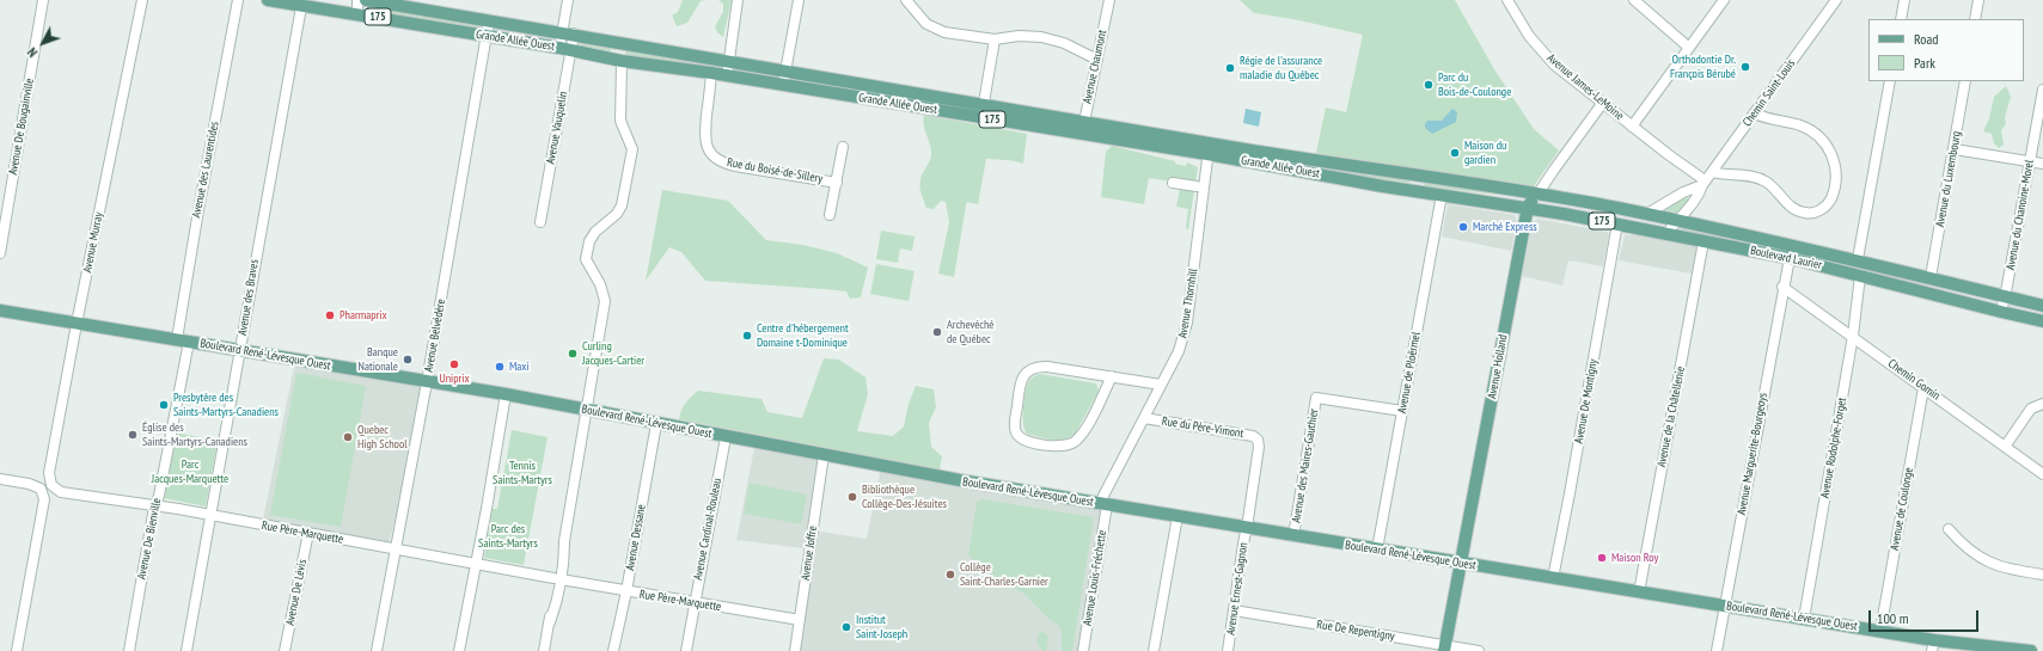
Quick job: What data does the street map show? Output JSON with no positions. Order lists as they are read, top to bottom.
{
  "streets": {
    "main road": [
      "175",
      "Grande Allée Ouest",
      "Boulevard Laurier",
      "Boulevard René-Lévesque Ouest",
      "Avenue Holland"
    ],
    "street": [
      "Avenue Chaumont",
      "Avenue James-LeMoine",
      "Chemin Saint-Louis",
      "Avenue De Bougainville",
      "Avenue Vauquelin",
      "Avenue des Laurentides",
      "Rue du Boisé-de-Sillery",
      "Avenue du Luxembourg",
      "Avenue du Chanoine-Morel",
      "Avenue Murray",
      "Avenue des Braves",
      "Avenue Thornhill",
      "Avenue Belvédère",
      "Avenue de Ploërmel",
      "Chemin Gomin",
      "Avenue De Montigny",
      "Avenue de la Châtellenie",
      "Rue du Père-Vimont",
      "Avenue Rodolphe-Forget",
      "Avenue Marguerite-Bourgeoys",
      "Avenue des Maires-Gauthier",
      "Avenue de Coulonge",
      "Avenue Cardinal-Rouleau",
      "Rue Père-Marquette",
      "Avenue Dessane",
      "Avenue De Bienville",
      "Avenue Joffre",
      "Avenue Louis-Fréchette",
      "Avenue Ernest-Gagnon",
      "Avenue De Lévis",
      "Rue De Repentigny"
    ]
  },
  "crossings": [
    ["Grande Allée Ouest", "Avenue Chaumont"],
    ["Grande Allée Ouest", "Avenue Vauquelin"],
    ["Grande Allée Ouest", "Rue du Boisé-de-Sillery"],
    ["Grande Allée Ouest", "Boulevard Laurier"],
    ["Grande Allée Ouest", "Avenue des Braves"],
    ["Grande Allée Ouest", "Avenue Thornhill"],
    ["Grande Allée Ouest", "Avenue Belvédère"],
    ["Grande Allée Ouest", "Avenue Holland"],
    ["Grande Allée Ouest", "Avenue de Ploërmel"],
    ["Avenue James-LeMoine", "Chemin Saint-Louis"],
    ["Avenue James-LeMoine", "Avenue Holland"],
    ["Chemin Saint-Louis", "Boulevard Laurier"],
    ["Avenue des Laurentides", "Boulevard René-Lévesque Ouest"],
    ["Avenue des Laurentides", "Avenue De Bienville"],
    ["Avenue du Luxembourg", "Boulevard Laurier"],
    ["Avenue du Chanoine-Morel", "Boulevard Laurier"],
    ["Avenue Murray", "Boulevard René-Lévesque Ouest"],
    ["Avenue Murray", "Rue Père-Marquette"],
    ["Boulevard Laurier", "Avenue Holland"],
    ["Boulevard Laurier", "Avenue De Montigny"],
    ["Boulevard Laurier", "Avenue de la Châtellenie"],
    ["Boulevard Laurier", "Avenue Rodolphe-Forget"],
    ["Boulevard Laurier", "Avenue Marguerite-Bourgeoys"],
    ["Avenue des Braves", "Boulevard René-Lévesque Ouest"],
    ["Avenue des Braves", "Rue Père-Marquette"],
    ["Avenue Thornhill", "Boulevard René-Lévesque Ouest"],
    ["Avenue Thornhill", "Rue du Père-Vimont"],
    ["Avenue Thornhill", "Avenue Louis-Fréchette"],
    ["Avenue Belvédère", "Boulevard René-Lévesque Ouest"],
    ["Avenue Belvédère", "Rue Père-Marquette"],
    ["Boulevard René-Lévesque Ouest", "Avenue Holland"],
    ["Boulevard René-Lévesque Ouest", "Avenue de Ploërmel"],
    ["Boulevard René-Lévesque Ouest", "Avenue De Montigny"],
    ["Boulevard René-Lévesque Ouest", "Avenue de la Châtellenie"],
    ["Boulevard René-Lévesque Ouest", "Rue du Père-Vimont"],
    ["Boulevard René-Lévesque Ouest", "Avenue Rodolphe-Forget"],
    ["Boulevard René-Lévesque Ouest", "Avenue Marguerite-Bourgeoys"],
    ["Boulevard René-Lévesque Ouest", "Avenue des Maires-Gauthier"],
    ["Boulevard René-Lévesque Ouest", "Avenue de Coulonge"],
    ["Boulevard René-Lévesque Ouest", "Avenue Cardinal-Rouleau"],
    ["Boulevard René-Lévesque Ouest", "Avenue Dessane"],
    ["Boulevard René-Lévesque Ouest", "Avenue De Bienville"],
    ["Boulevard René-Lévesque Ouest", "Avenue Joffre"],
    ["Boulevard René-Lévesque Ouest", "Avenue Louis-Fréchette"],
    ["Boulevard René-Lévesque Ouest", "Avenue Ernest-Gagnon"],
    ["Avenue Holland", "Rue De Repentigny"],
    ["Avenue de Ploërmel", "Avenue des Maires-Gauthier"],
    ["Chemin Gomin", "Avenue Rodolphe-Forget"],
    ["Chemin Gomin", "Avenue Marguerite-Bourgeoys"],
    ["Chemin Gomin", "Avenue de Coulonge"],
    ["Rue du Père-Vimont", "Avenue Ernest-Gagnon"],
    ["Avenue Cardinal-Rouleau", "Rue Père-Marquette"],
    ["Rue Père-Marquette", "Avenue Dessane"],
    ["Rue Père-Marquette", "Avenue De Bienville"],
    ["Rue Père-Marquette", "Avenue Joffre"],
    ["Rue Père-Marquette", "Avenue De Lévis"],
    ["Avenue Ernest-Gagnon", "Rue De Repentigny"]
  ],
  "parks": ["Parc Jacques-Marquette", "Tennis Saints-Martyrs", "Parc des Saints-Martyrs"],
  "places": [
    "Orthodontie Dr. François Bérubé",
    "Régie de l'assurance maladie du Québec",
    "Parc du Bois-de-Coulonge",
    "Maison du gardien",
    "Marché Express",
    "Pharmaprix",
    "Archevéché de Québec",
    "Centre d'hébergement Domaine t-Dominique",
    "Curling Jacques-Cartier",
    "Banque Nationale",
    "Uniprix",
    "Maxi",
    "Presbytère des Saints-Martyrs-Canadiens",
    "Église des Saints-Martyrs-Canadiens",
    "Quebec High School",
    "Bibliothèque Collège-Des-Jésuites",
    "Maison Roy",
    "Collège Saint-Charles-Garnier",
    "Institut Saint-Joseph"
  ],
  "legend": ["Road", "Park"],
  "scale_bar": "100 m",
  "north": "bottom left"
}
